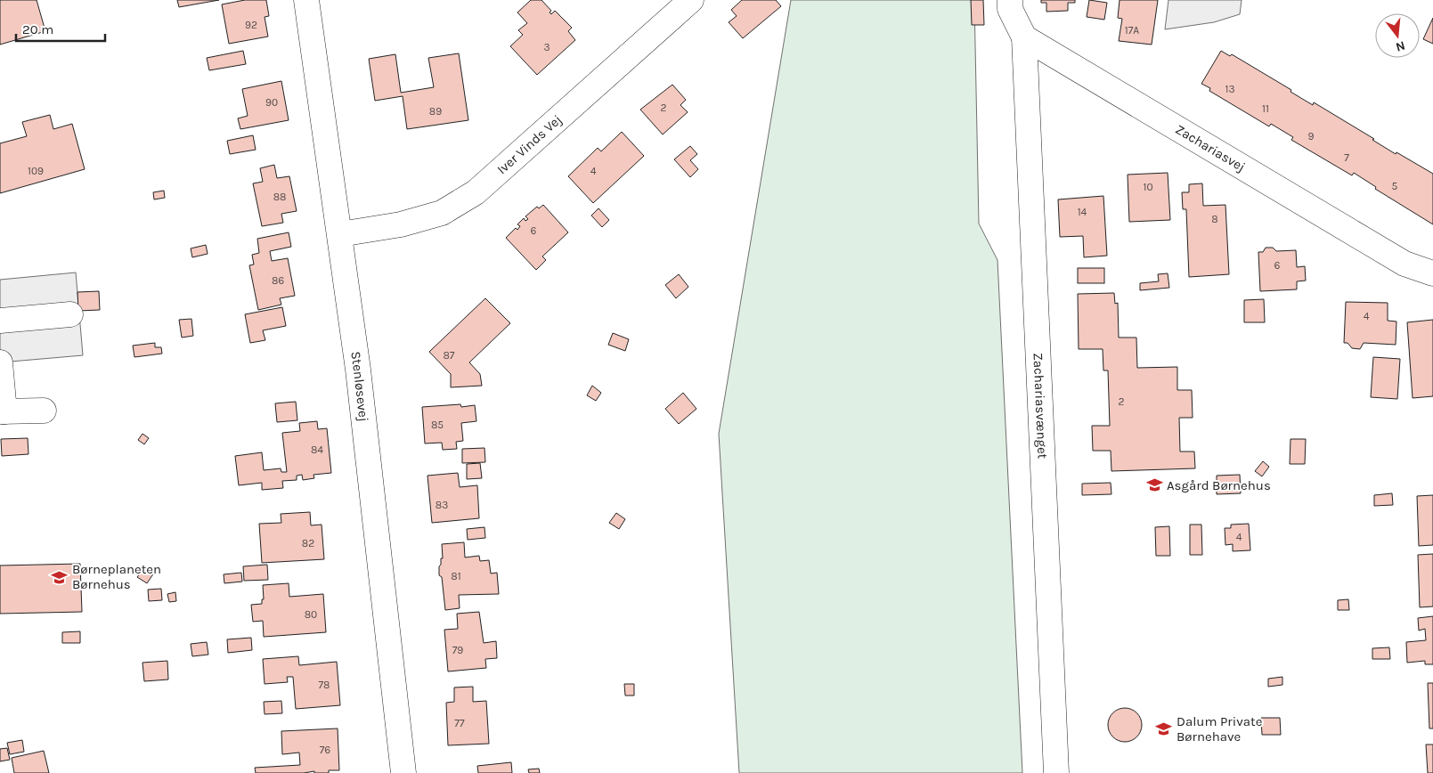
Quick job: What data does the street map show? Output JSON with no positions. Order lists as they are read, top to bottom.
{
  "streets": {
    "street": [
      "Iver Vinds Vej",
      "Zachariasvej",
      "Stenløsevej",
      "Zachariasvænget"
    ]
  },
  "crossings": [
    ["Iver Vinds Vej", "Stenløsevej"],
    ["Zachariasvej", "Zachariasvænget"]
  ],
  "places": {
    "school or university": ["Asgård Børnehus", "Børneplaneten Børnehus", "Dalum Private Børnehave"]
  },
  "house_numbers": [
    "92",
    "17A",
    "3",
    "13",
    "90",
    "2",
    "11",
    "89",
    "9",
    "7",
    "109",
    "4",
    "5",
    "10",
    "88",
    "14",
    "8",
    "6",
    "6",
    "86",
    "4",
    "87",
    "2",
    "85",
    "84",
    "83",
    "4",
    "82",
    "81",
    "80",
    "79",
    "78",
    "77",
    "76"
  ],
  "scale_bar": "20 m",
  "north": "bottom"
}
